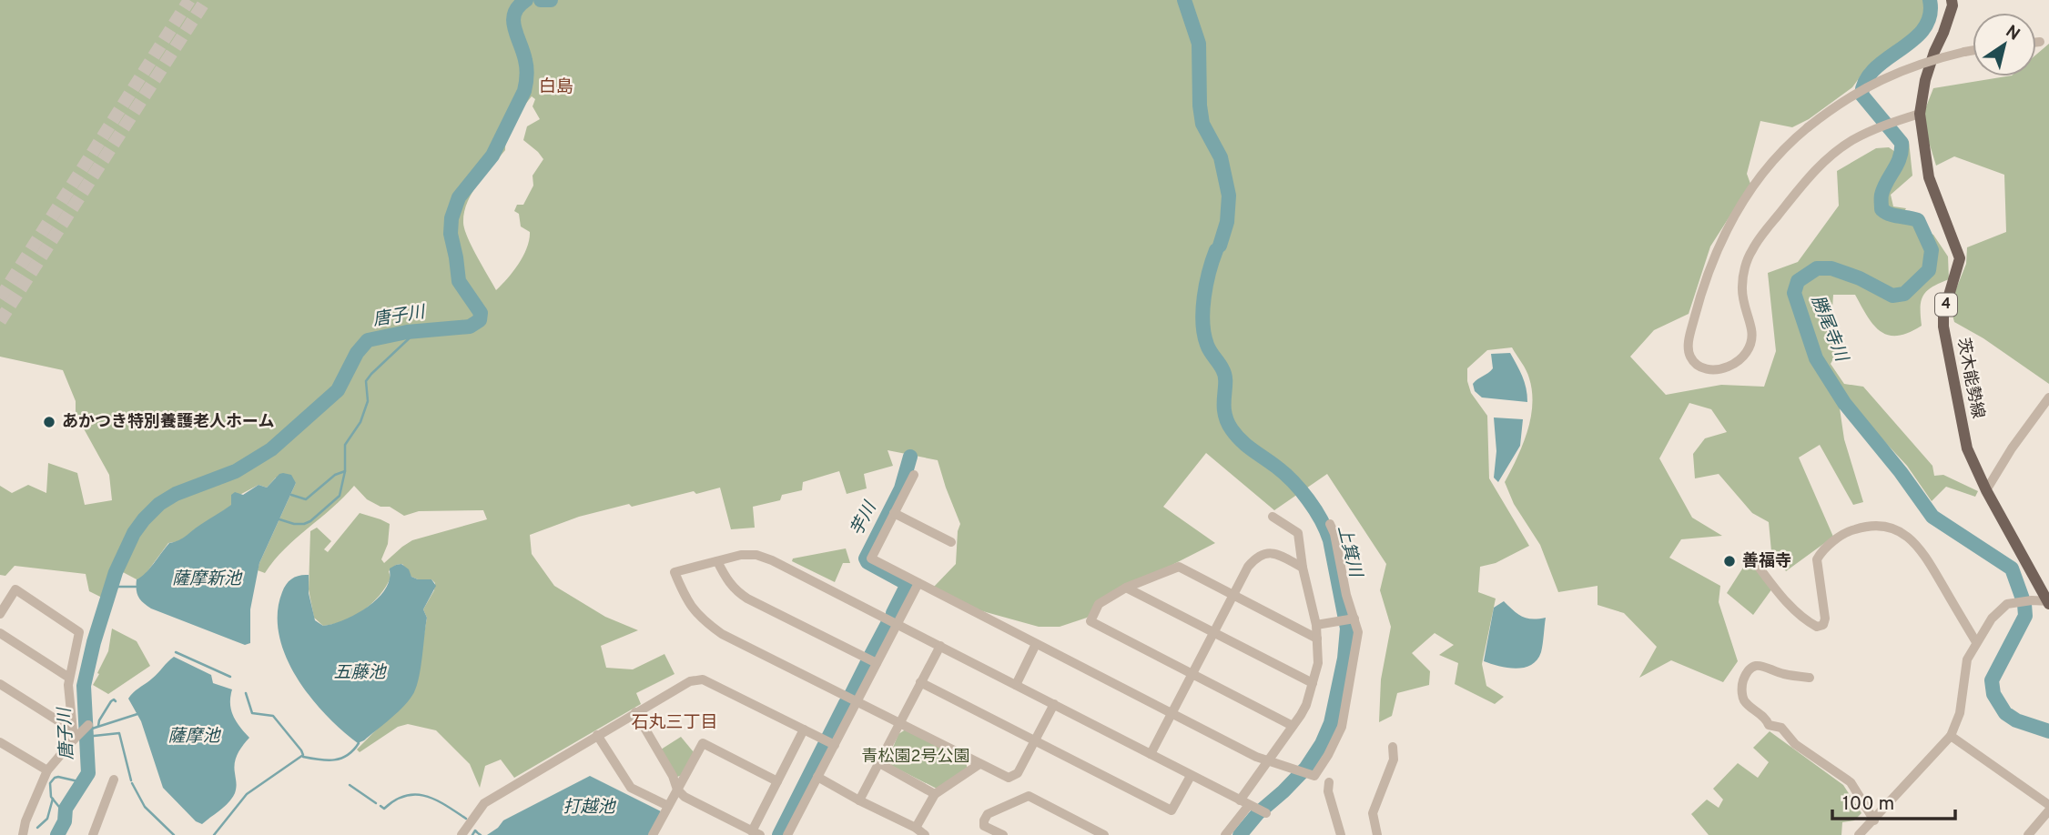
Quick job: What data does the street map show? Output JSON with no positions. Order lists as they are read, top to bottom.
{
  "streets": {
    "main road": ["4", "茨木能勢線"]
  },
  "districts": ["白島", "石丸三丁目"],
  "water": [
    "唐子川",
    "勝尾寺川",
    "芋川",
    "上箕川",
    "薩摩新池",
    "五藤池",
    "薩摩池",
    "打越池"
  ],
  "parks": ["青松園2号公園"],
  "places": ["あかつき特別養護老人ホーム", "善福寺"],
  "scale_bar": "100 m",
  "north": "top right"
}
